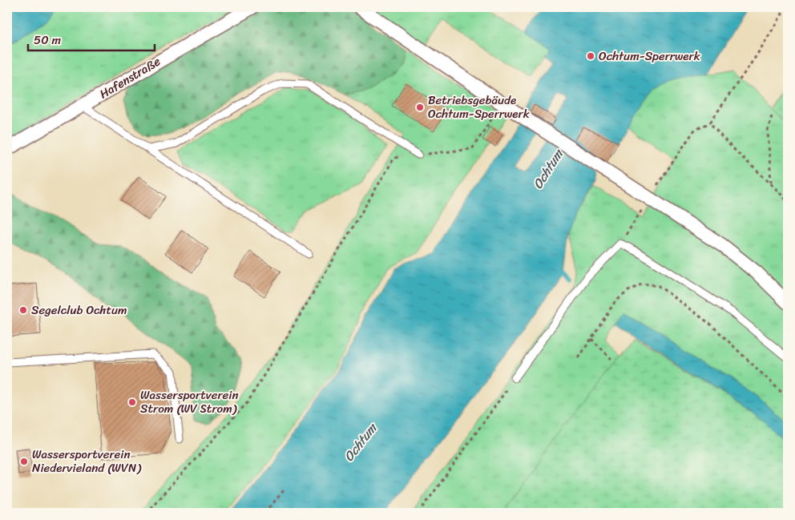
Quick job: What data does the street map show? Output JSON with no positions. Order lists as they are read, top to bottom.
{
  "streets": {
    "street": ["Hafenstraße"]
  },
  "water": ["Ochtum"],
  "places": [
    "Ochtum-Sperrwerk",
    "Betriebsgebäude Ochtum-Sperrwerk",
    "Segelclub Ochtum",
    "Wassersportverein Strom (WV Strom)",
    "Wassersportverein Niedervieland (WVN)"
  ],
  "scale_bar": "50 m"
}
